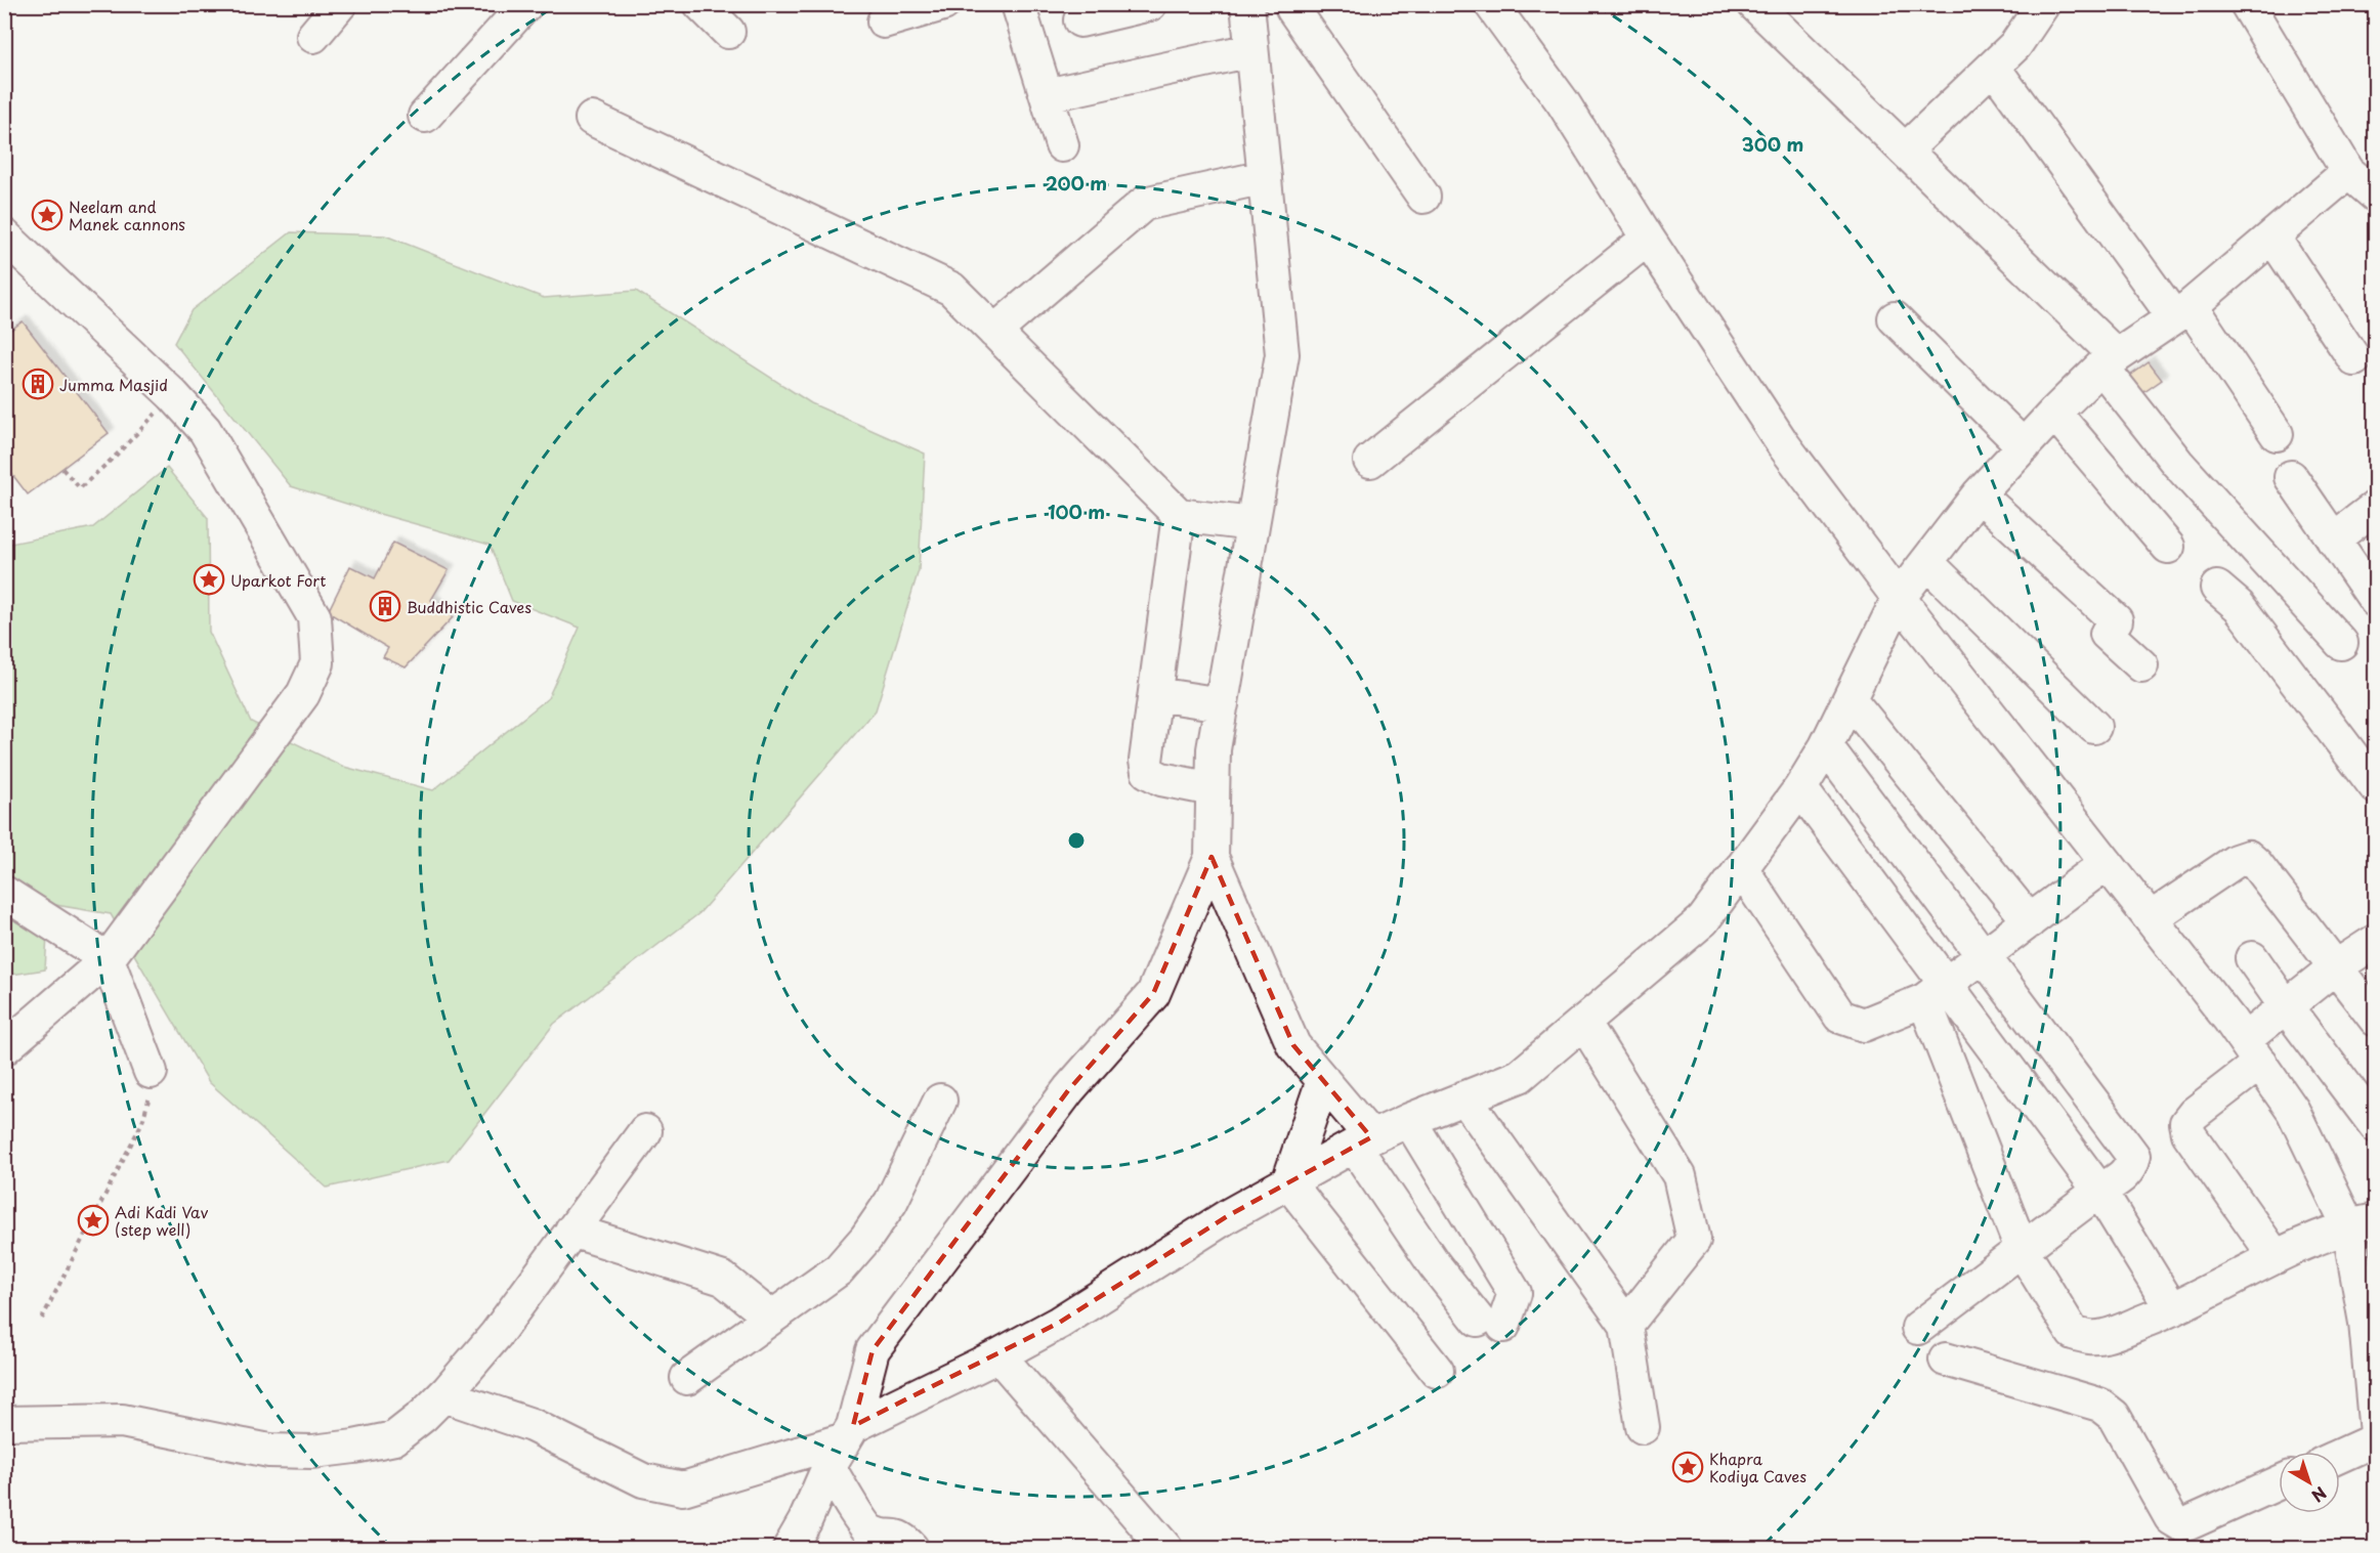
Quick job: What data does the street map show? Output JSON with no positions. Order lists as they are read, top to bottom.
{
  "places": {
    "place": [
      "Neelam and Manek cannons",
      "Uparkot Fort",
      "Adi Kadi Vav (step well)",
      "Khapra Kodiya Caves"
    ],
    "building": ["Jumma Masjid", "Buddhistic Caves"]
  },
  "north": "bottom right",
  "rings": ["300 m", "200 m", "100 m"]
}
